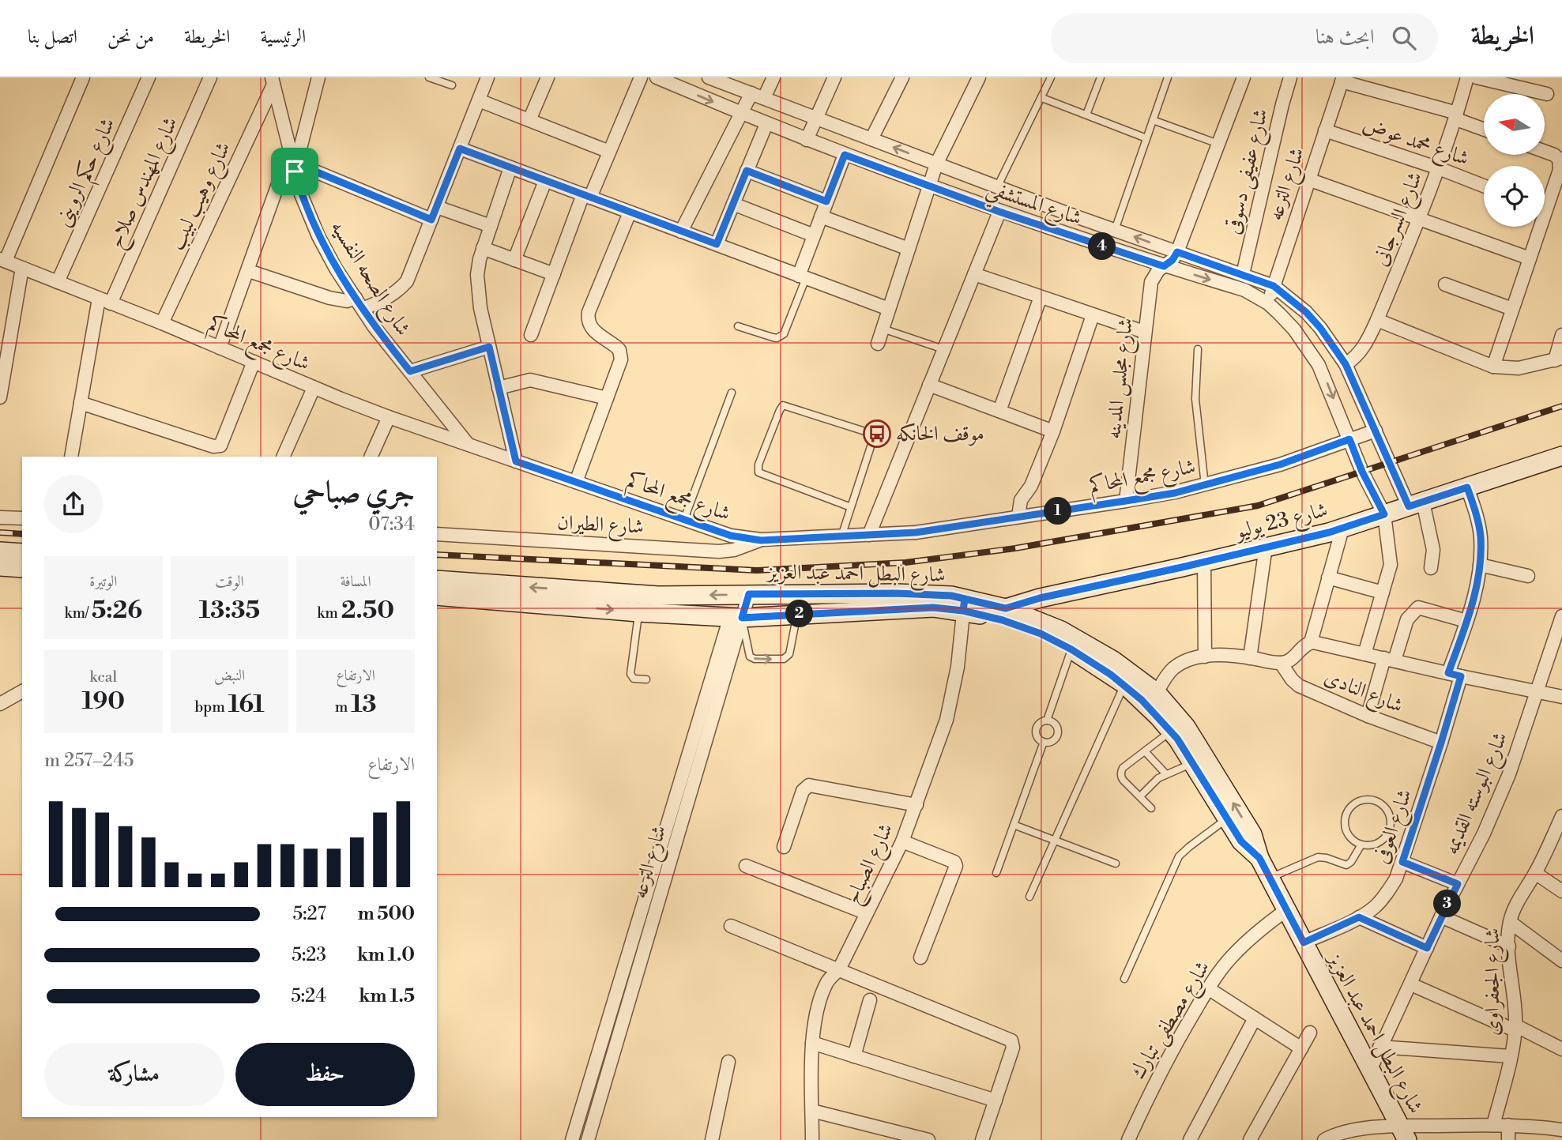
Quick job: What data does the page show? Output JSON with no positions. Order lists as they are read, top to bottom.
{
  "streets": {
    "main road": ["شارع 23 يوليو", "شارع البطل احمد عبد العزيز"],
    "street": [
      "شارع محمد عوض",
      "شارع عفيفى دسوقى",
      "شارع حكم الروينى",
      "شارع المهندس صلاح",
      "شارع الترعه",
      "شارع وهيب لبيب",
      "شارع المستشفي",
      "شارع السرجانى",
      "شارع الصحه النفسيه",
      "شارع مجمع المحاكم",
      "شارع مجلس المدينه",
      "شارع الطيران",
      "شارع النادى",
      "شارع البوسته القديمه",
      "شارع العوفى",
      "شارع الصباح",
      "شارع الجعفراوى",
      "شارع مصطفى تبارك"
    ]
  },
  "crossings": [
    ["شارع محمد عوض", "شارع الترعه"],
    ["شارع محمد عوض", "شارع السرجانى"],
    ["شارع عفيفى دسوقى", "شارع المستشفي"],
    ["شارع حكم الروينى", "شارع مجمع المحاكم"],
    ["شارع المهندس صلاح", "شارع مجمع المحاكم"],
    ["شارع الترعه", "شارع المستشفي"],
    ["شارع الترعه", "شارع البطل احمد عبد العزيز"],
    ["شارع وهيب لبيب", "شارع الصحه النفسيه"],
    ["شارع وهيب لبيب", "شارع مجمع المحاكم"],
    ["شارع المستشفي", "شارع السرجانى"],
    ["شارع المستشفي", "شارع مجمع المحاكم"],
    ["شارع المستشفي", "شارع مجلس المدينه"],
    ["شارع المستشفي", "شارع 23 يوليو"],
    ["شارع الصحه النفسيه", "شارع مجمع المحاكم"],
    ["شارع مجمع المحاكم", "شارع مجلس المدينه"],
    ["شارع مجمع المحاكم", "شارع الطيران"],
    ["شارع 23 يوليو", "شارع البطل احمد عبد العزيز"],
    ["شارع 23 يوليو", "شارع العوفى"],
    ["شارع البطل احمد عبد العزيز", "شارع البوسته القديمه"],
    ["شارع البطل احمد عبد العزيز", "شارع العوفى"],
    ["شارع البطل احمد عبد العزيز", "شارع الصباح"],
    ["شارع البطل احمد عبد العزيز", "شارع مصطفى تبارك"],
    ["شارع النادى", "شارع العوفى"]
  ],
  "places": {
    "bus stop": ["موقف الخانكه"]
  },
  "north": "left",
  "page": {
    "header": "الخريطة",
    "search": "ابحث هنا",
    "nav": [
      "الرئيسية",
      "الخريطة",
      "من نحن",
      "اتصل بنا"
    ],
    "pins": [
      "4",
      "1",
      "2",
      "3"
    ],
    "heading": ["جري صباحي", "07:34"],
    "stats": [
      ["المسافة", "2.50 km"],
      ["الوقت", "13:35"],
      ["الوتيرة", "5:26 /km"],
      ["الارتفاع", "13 m"],
      ["النبض", "161 bpm"],
      ["kcal", "190"]
    ],
    "chart": ["الارتفاع", "245–257 m"],
    "list": [
      {
        "name": "500 m",
        "note": "5:27"
      },
      {
        "name": "1.0 km",
        "note": "5:23"
      },
      {
        "name": "1.5 km",
        "note": "5:24"
      }
    ],
    "buttons": ["حفظ", "مشاركة"]
  }
}
